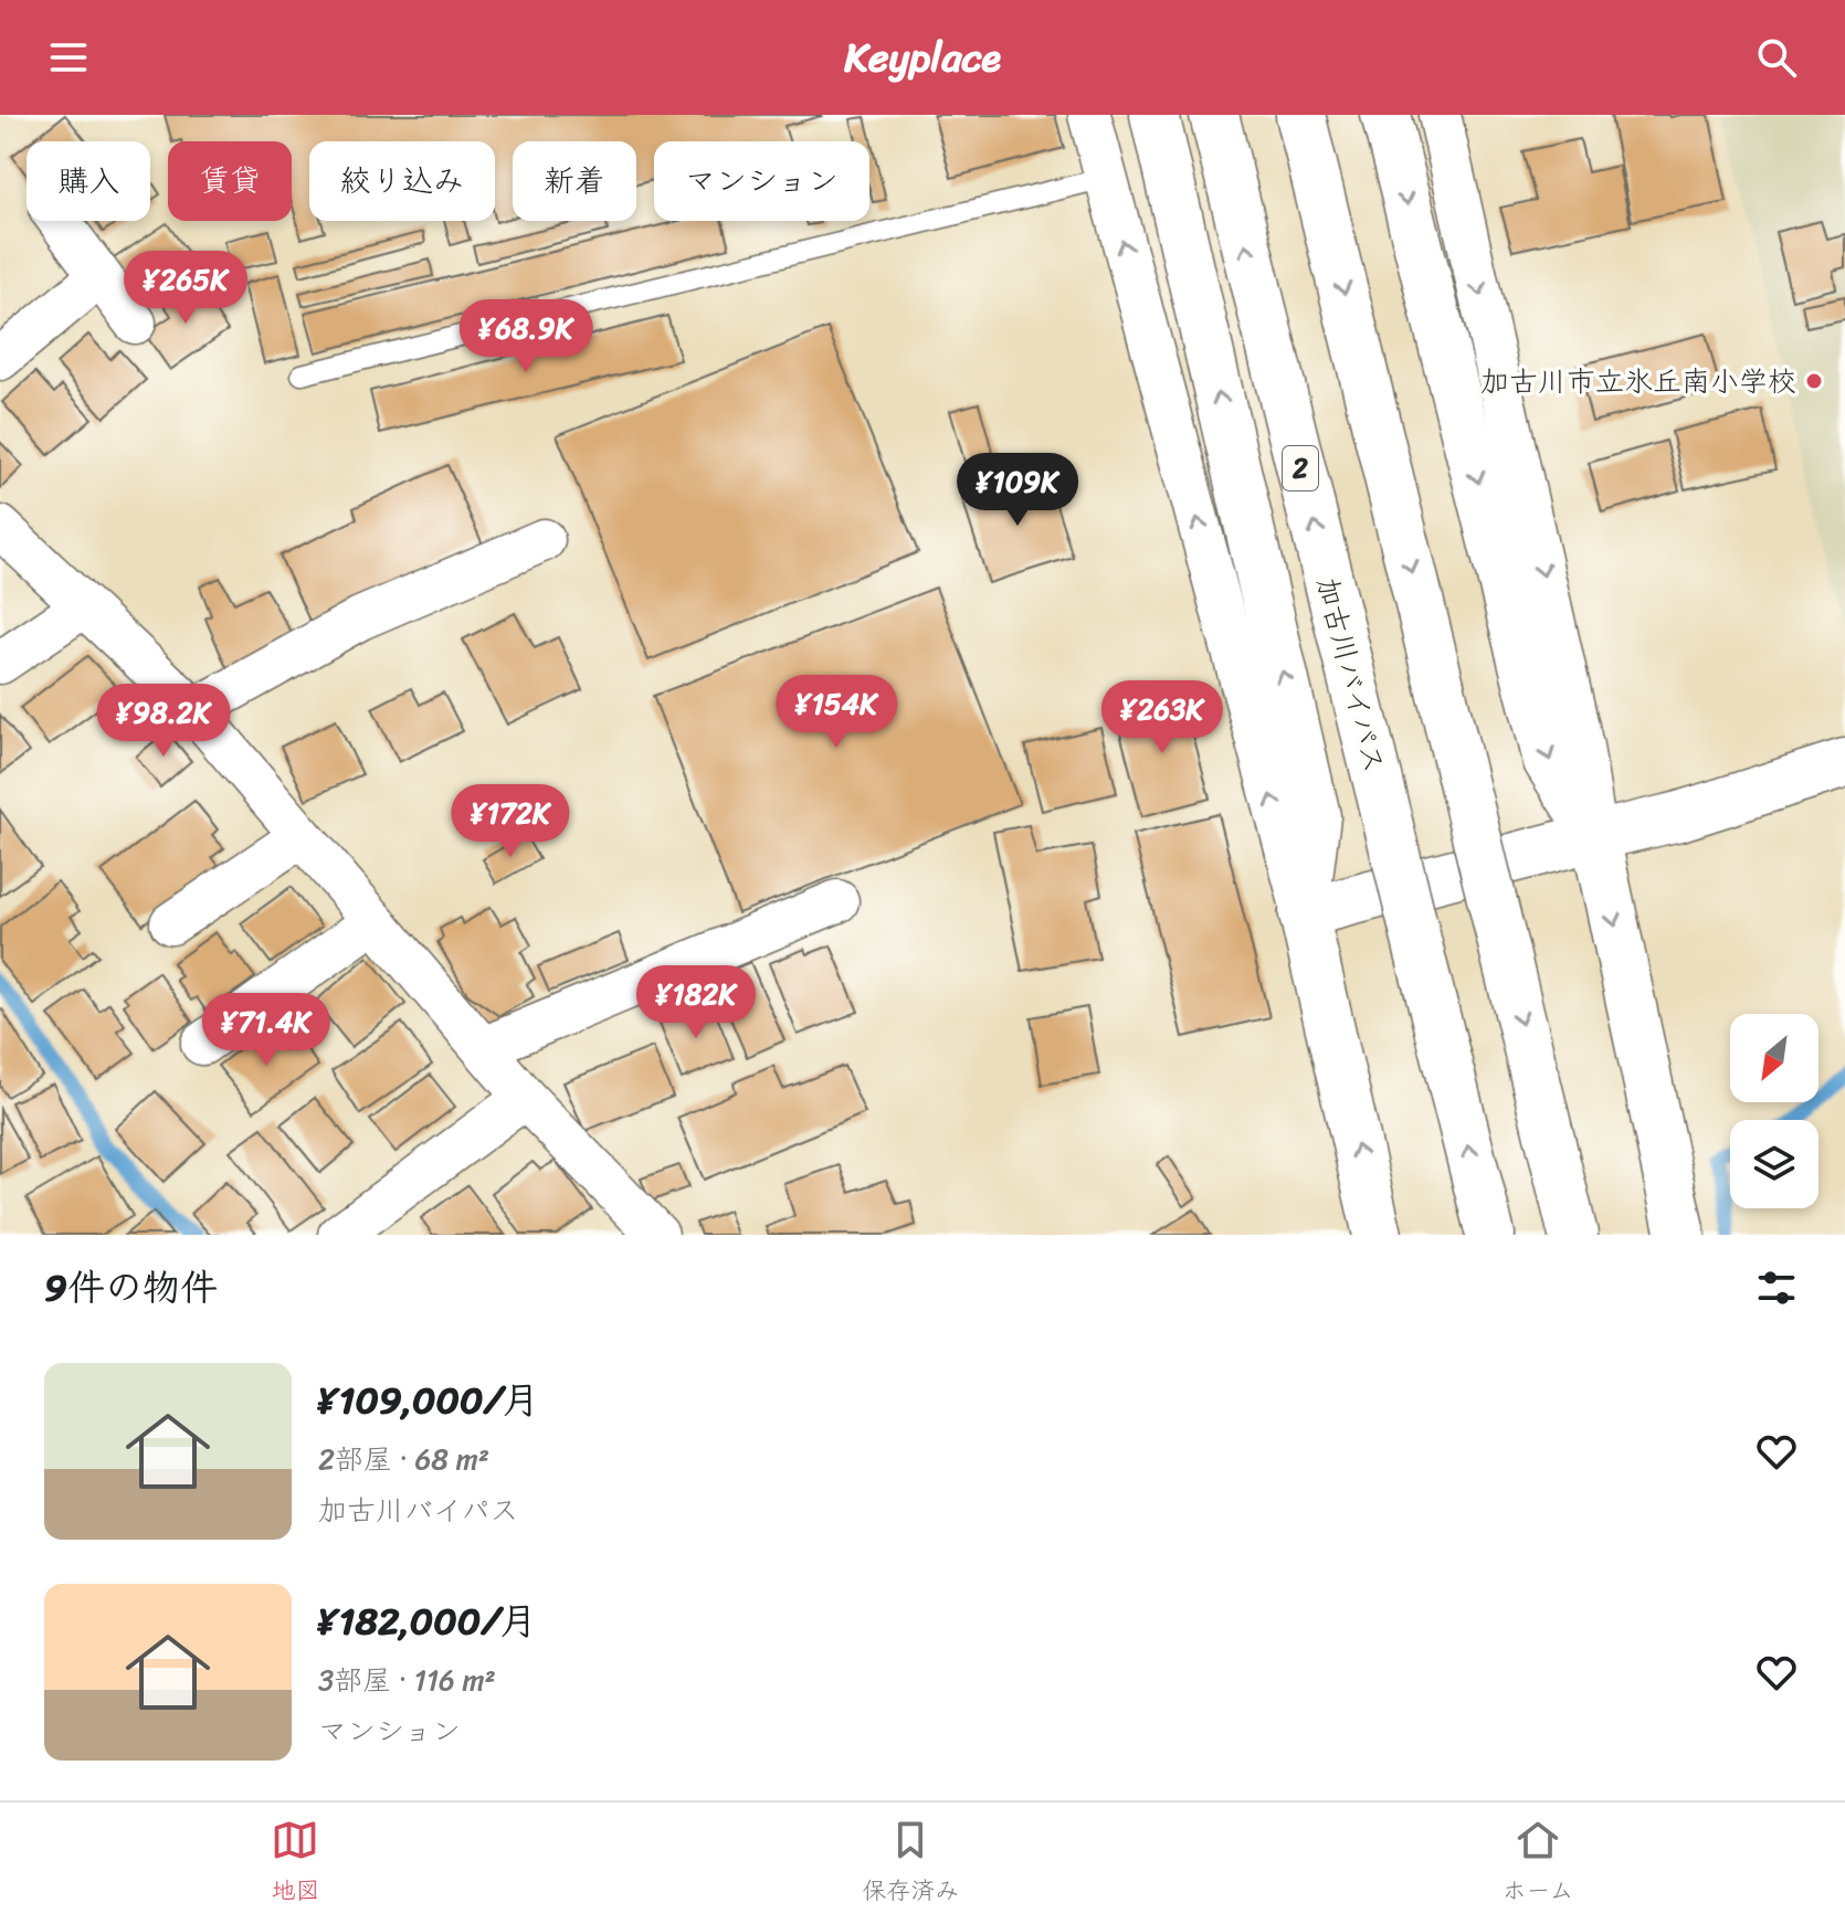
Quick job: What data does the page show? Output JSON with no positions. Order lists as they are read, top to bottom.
{
  "streets": {
    "main road": ["2", "加古川バイパス"]
  },
  "places": ["加古川市立氷丘南小学校"],
  "north": "bottom left",
  "page": {
    "header": "Keyplace",
    "chip": [
      "購入",
      "賃貸",
      "絞り込み",
      "新着",
      "マンション"
    ],
    "price": [
      "¥265K",
      "¥68.9K",
      "¥109K",
      "¥154K",
      "¥263K",
      "¥98.2K",
      "¥172K",
      "¥182K",
      "¥71.4K"
    ],
    "heading": "9件の物件",
    "list": [
      {
        "name": "¥109,000/月",
        "note": "2部屋 · 68 m² · 加古川バイパス"
      },
      {
        "name": "¥182,000/月",
        "note": "3部屋 · 116 m² · マンション"
      }
    ],
    "tabs": ["地図", "保存済み", "ホーム"]
  }
}
